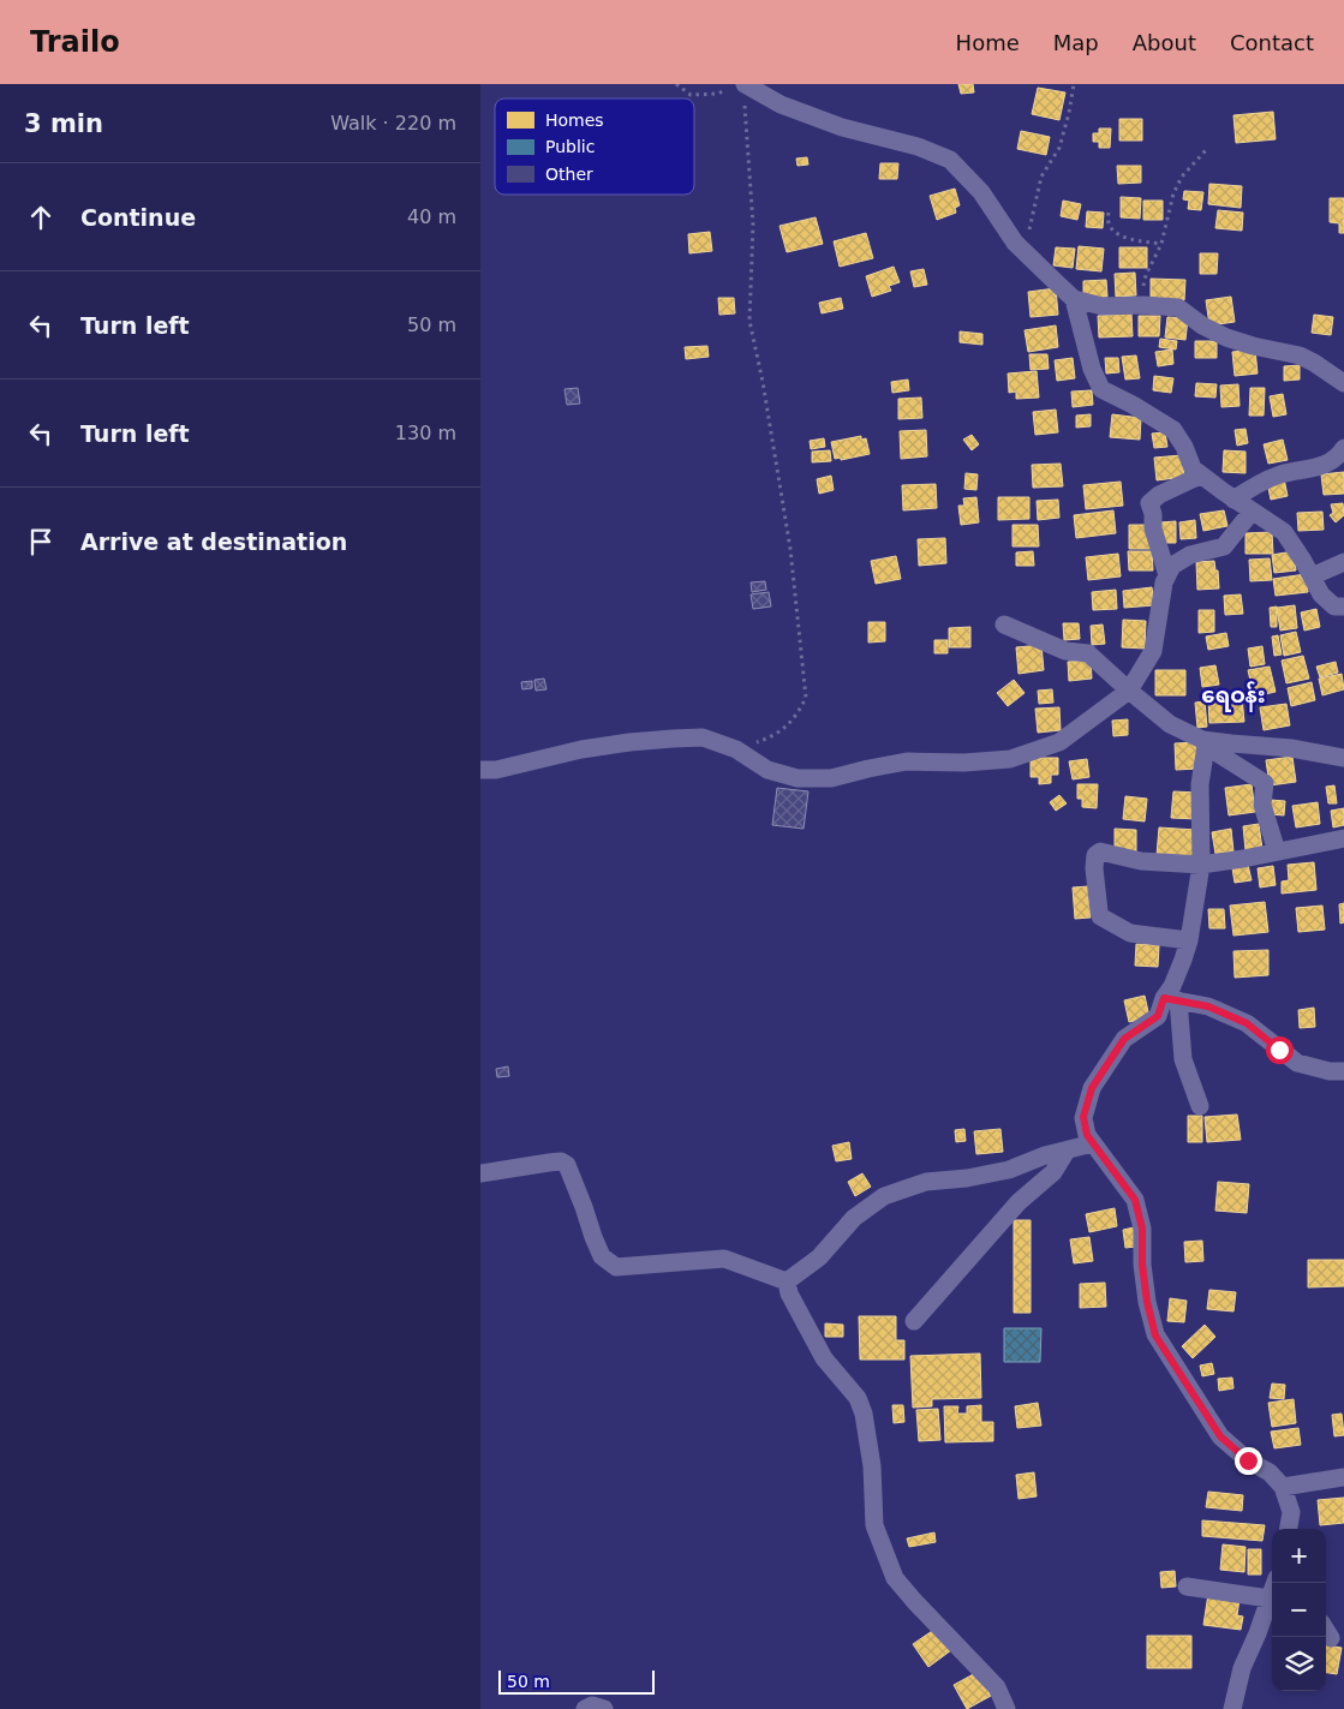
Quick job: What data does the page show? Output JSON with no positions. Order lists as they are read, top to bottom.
{
  "districts": ["ရေဝန်း"],
  "legend": ["Homes", "Public", "Other"],
  "scale_bar": "50 m",
  "page": {
    "header": "Trailo",
    "nav": [
      "Home",
      "Map",
      "About",
      "Contact"
    ],
    "heading": ["3 min", "Walk · 220 m"],
    "list": [
      ["Continue", "40 m"],
      ["Turn left", "50 m"],
      ["Turn left", "130 m"],
      "Arrive at destination"
    ],
    "map_buttons": ["+", "−"],
    "scale": "50 m"
  }
}
